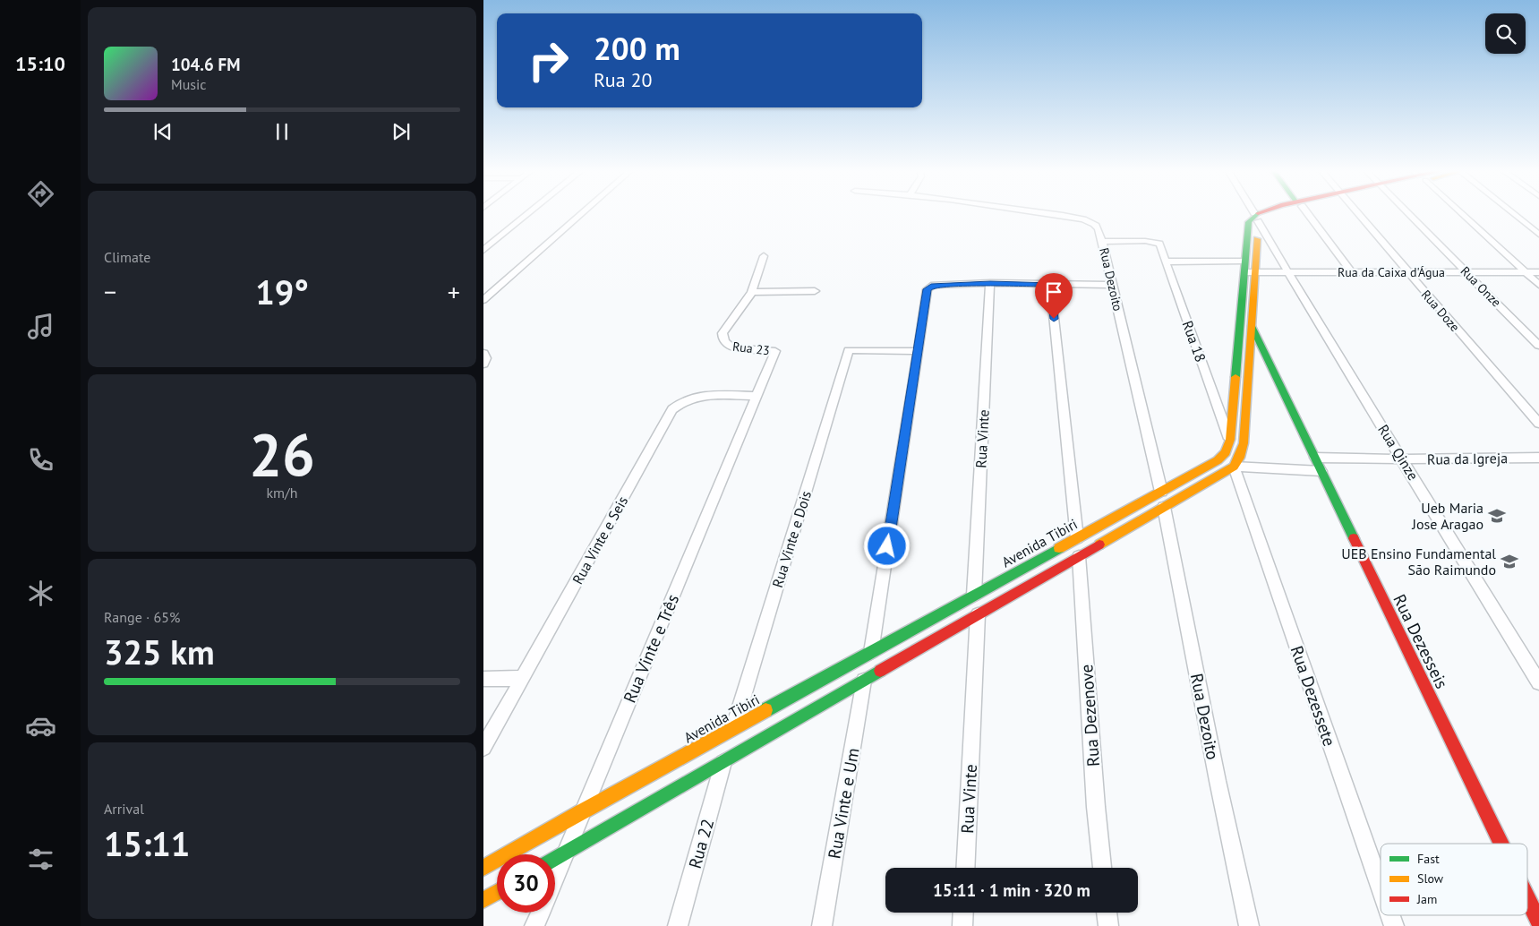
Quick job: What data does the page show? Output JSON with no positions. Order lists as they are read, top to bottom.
{
  "streets": {
    "main road": ["Avenida Tibiri", "Rua Dezesseis"],
    "street": [
      "Rua da Caixa d'Água",
      "Rua Dezoito",
      "Rua Onze",
      "Rua Doze",
      "Rua 18",
      "Rua 23",
      "Rua Vinte",
      "Rua Qinze",
      "Rua da Igreja",
      "Rua Vinte e Dois",
      "Rua Vinte e Seis",
      "Rua Vinte e Três",
      "Rua Dezessete",
      "Rua Dezenove",
      "Rua Vinte e Um",
      "Rua 22"
    ]
  },
  "crossings": [
    ["Rua da Caixa d'Água", "Rua Onze"],
    ["Rua da Caixa d'Água", "Rua Doze"],
    ["Rua da Caixa d'Água", "Rua Qinze"],
    ["Rua da Caixa d'Água", "Avenida Tibiri"],
    ["Rua Dezoito", "Rua 18"],
    ["Rua Dezoito", "Avenida Tibiri"],
    ["Rua 18", "Avenida Tibiri"],
    ["Rua 23", "Rua Vinte e Seis"],
    ["Rua 23", "Rua Vinte e Três"],
    ["Rua Vinte", "Avenida Tibiri"],
    ["Rua Qinze", "Rua da Igreja"],
    ["Rua Qinze", "Avenida Tibiri"],
    ["Rua da Igreja", "Rua Dezesseis"],
    ["Rua Vinte e Dois", "Avenida Tibiri"],
    ["Rua Vinte e Seis", "Rua Vinte e Três"],
    ["Avenida Tibiri", "Rua Vinte e Três"],
    ["Avenida Tibiri", "Rua Dezessete"],
    ["Avenida Tibiri", "Rua Dezenove"],
    ["Avenida Tibiri", "Rua Vinte e Um"],
    ["Avenida Tibiri", "Rua 22"]
  ],
  "places": {
    "school or university": ["Ueb Maria Jose Aragao", "UEB Ensino Fundamental São Raimundo"]
  },
  "legend": ["Fast", "Slow", "Jam"],
  "page": {
    "tabs": "15:10",
    "turn": ["200 m", "Rua 20"],
    "song": ["104.6 FM", "Music"],
    "tile": [
      "Climate",
      ["26", "km/h"],
      ["Range · 65%", "325 km"],
      ["Arrival", "15:11"]
    ],
    "heat": ["−", "19°", "+"],
    "limit": "30",
    "trip": "15:11 · 1 min · 320 m"
  }
}
